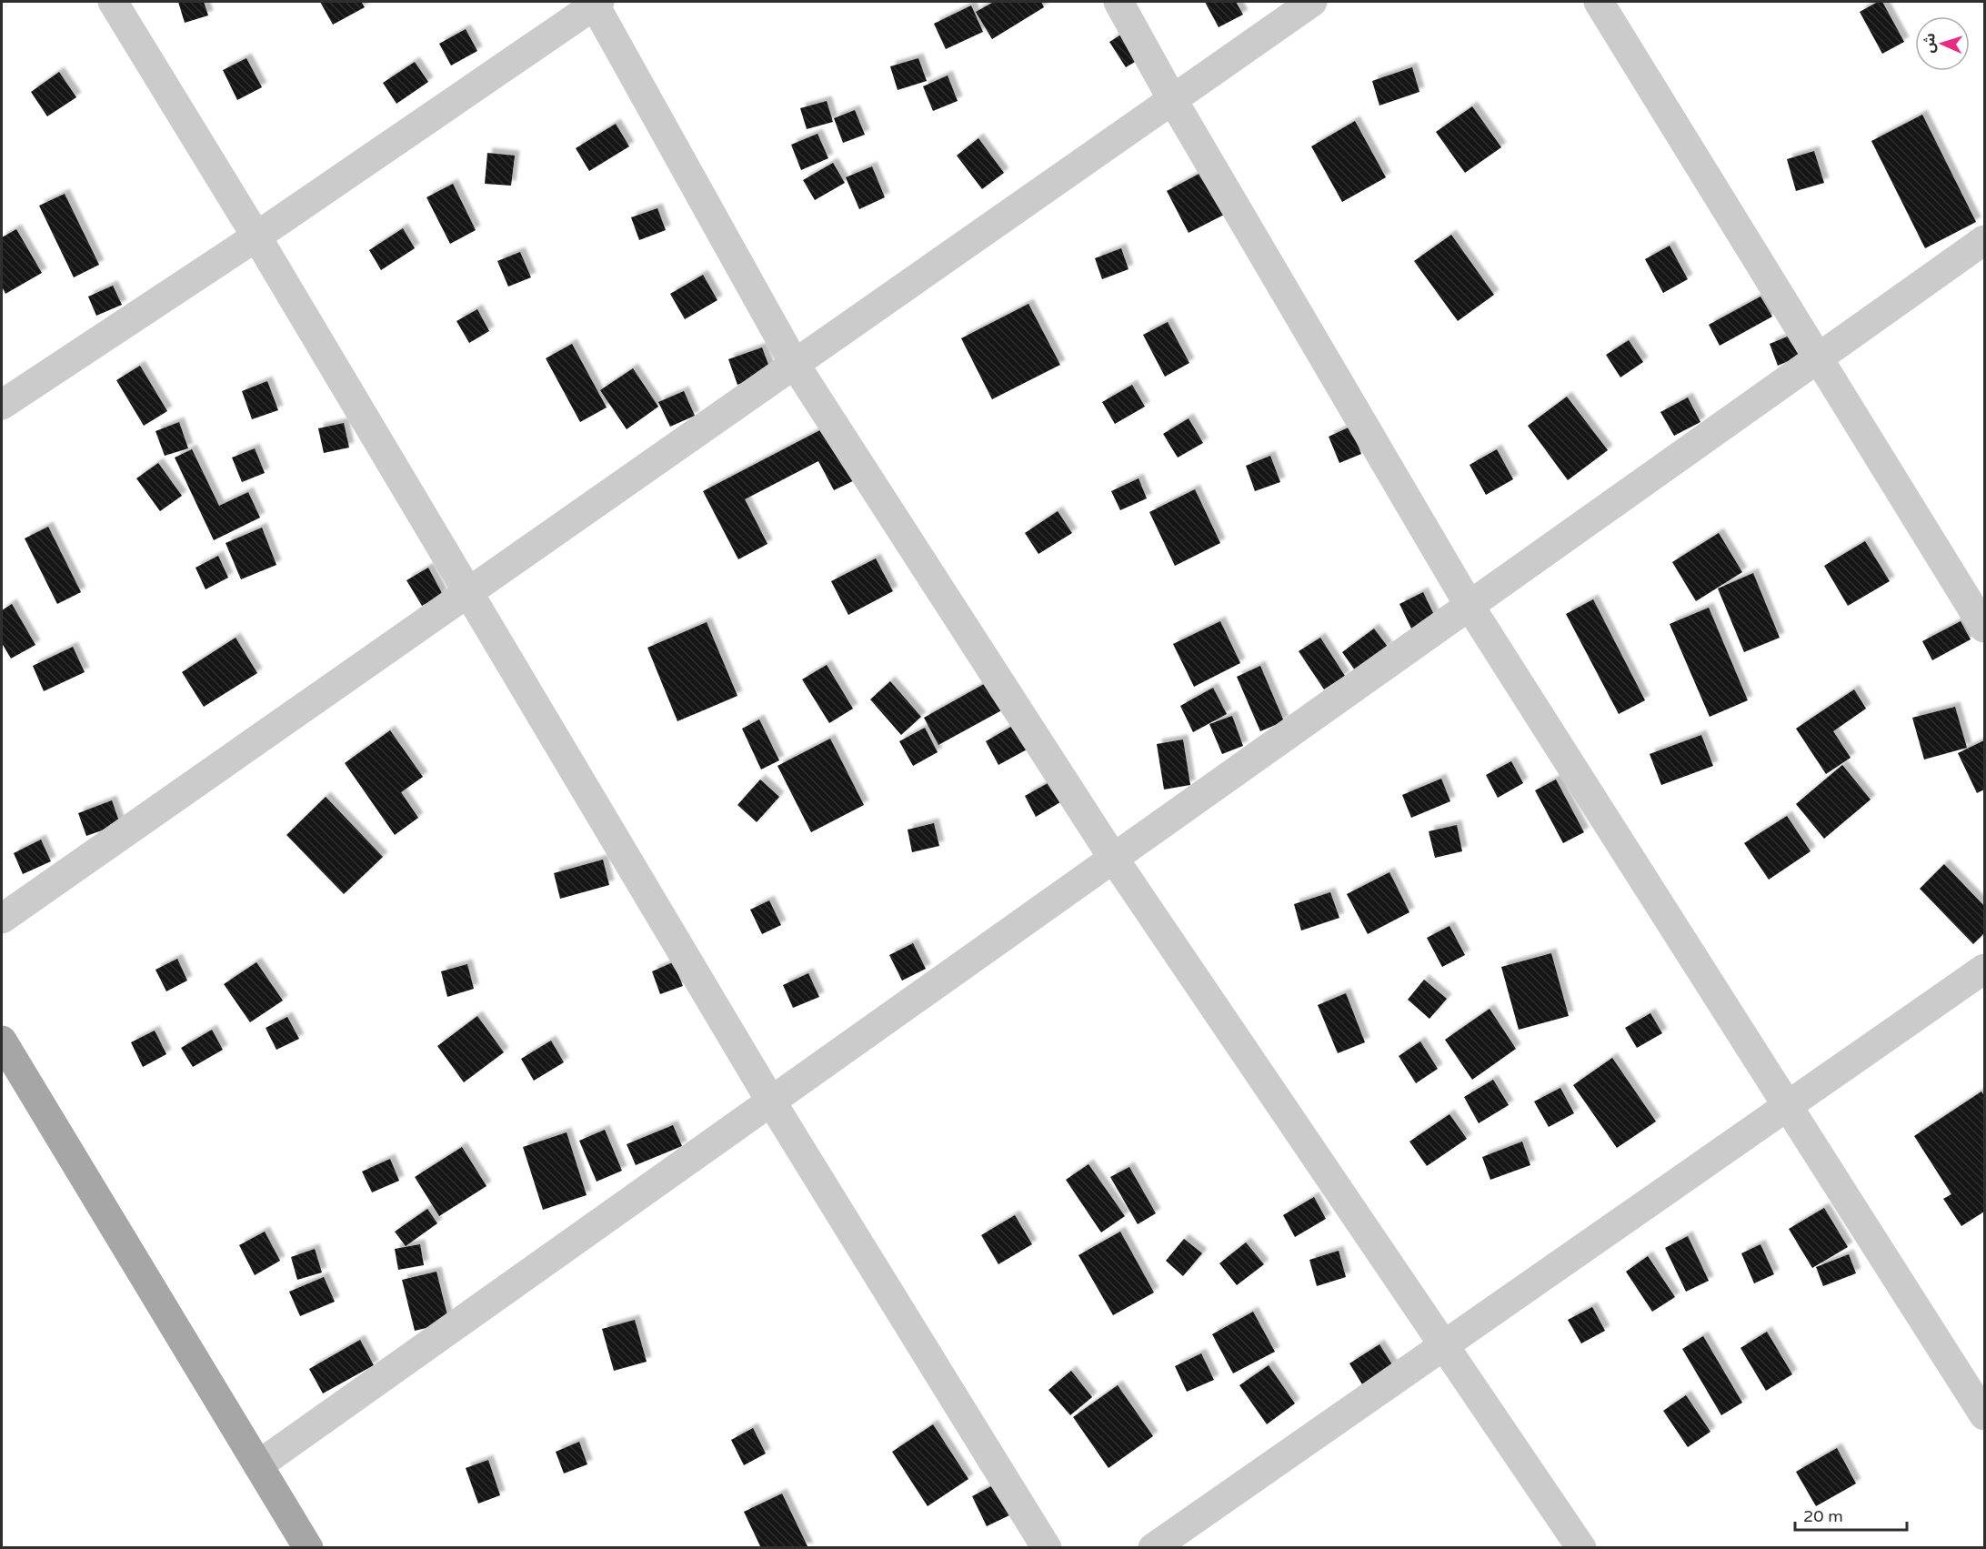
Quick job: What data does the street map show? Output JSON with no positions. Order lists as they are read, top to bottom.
{
  "scale_bar": "20 m",
  "north": "left"
}
